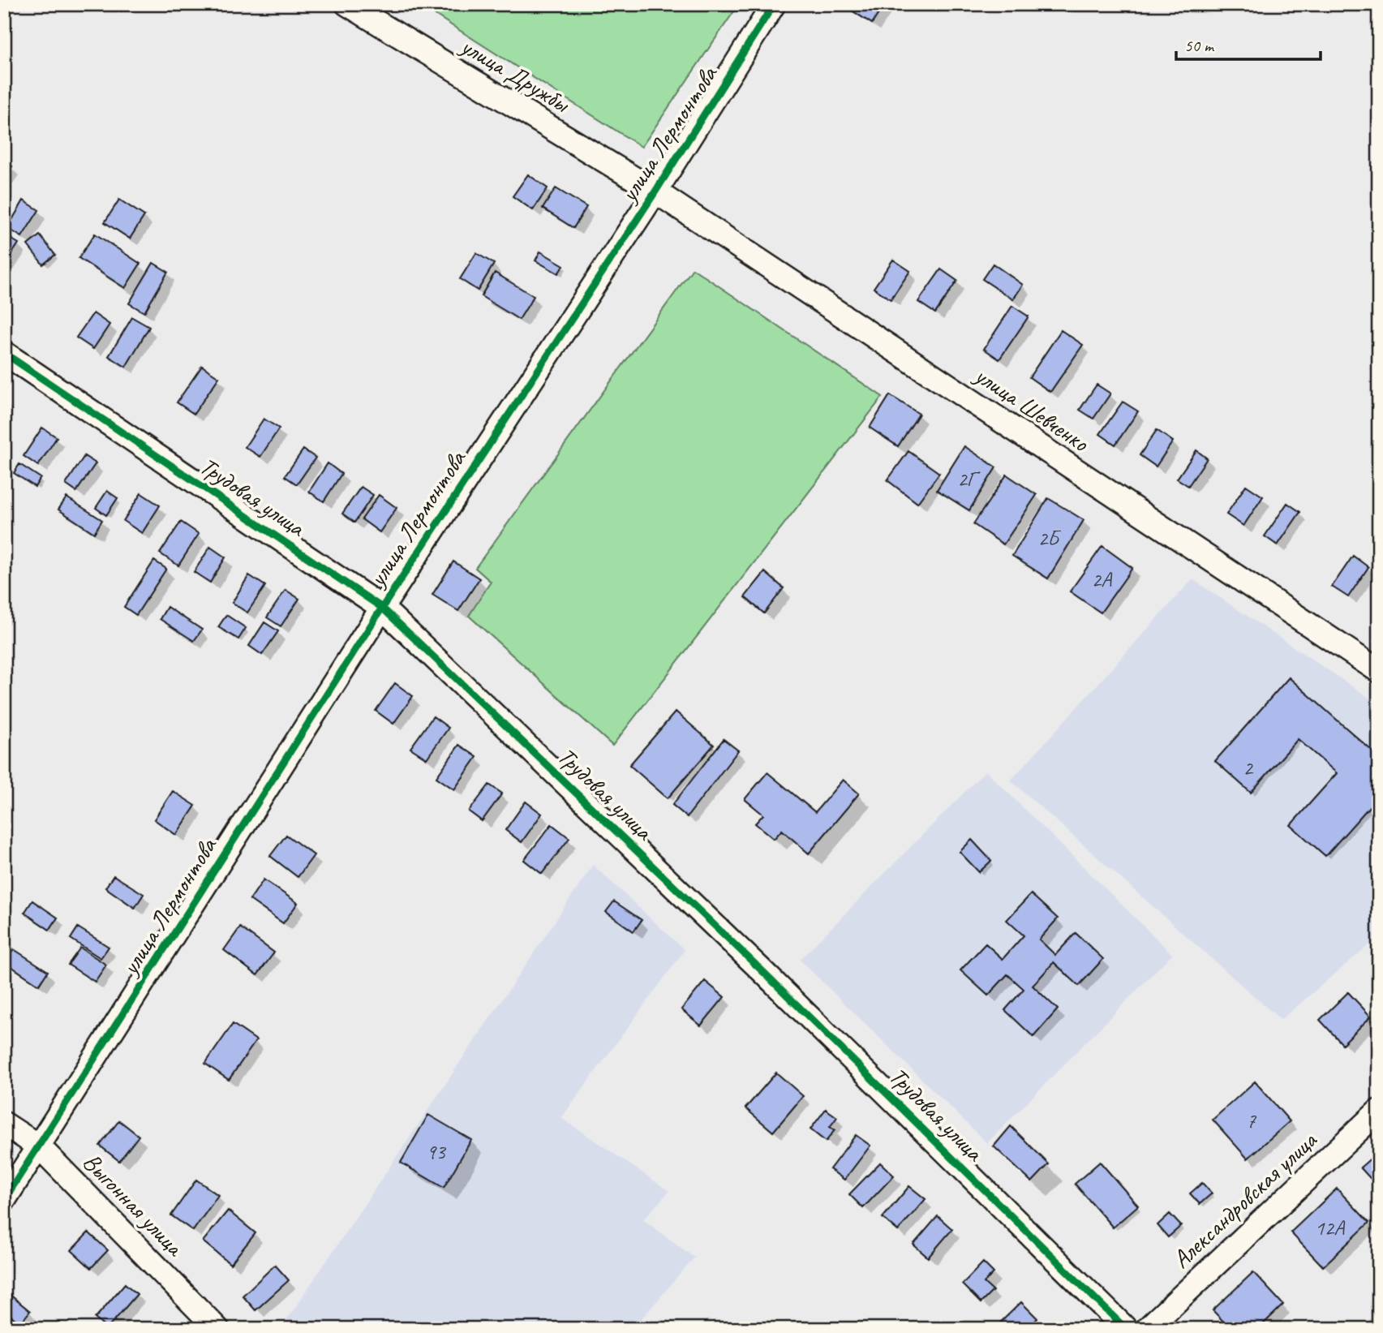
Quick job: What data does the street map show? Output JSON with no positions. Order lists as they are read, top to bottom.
{
  "streets": {
    "street": [
      "улица Дружбы",
      "улица Лермонтова",
      "улица Шевченко",
      "Трудовая улица",
      "Александровская улица",
      "Выгонная улица"
    ]
  },
  "crossings": [
    ["улица Дружбы", "улица Лермонтова"],
    ["улица Дружбы", "улица Шевченко"],
    ["улица Лермонтова", "улица Шевченко"],
    ["улица Лермонтова", "Трудовая улица"],
    ["улица Лермонтова", "Выгонная улица"]
  ],
  "house_numbers": [
    "2Г",
    "2Б",
    "2А",
    "2",
    "7",
    "93",
    "12А"
  ],
  "scale_bar": "50 m"
}
